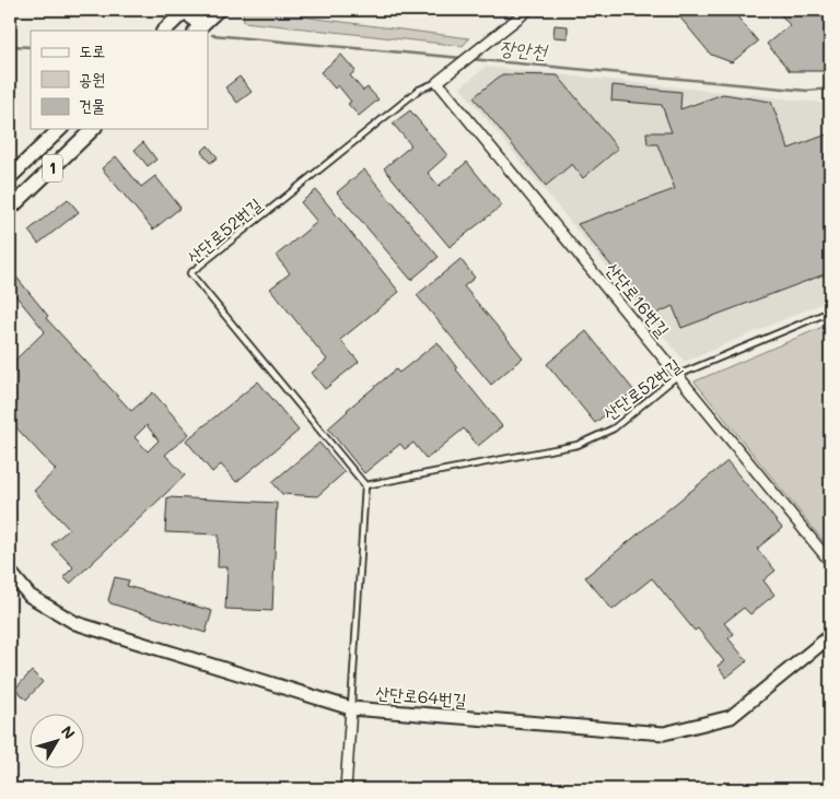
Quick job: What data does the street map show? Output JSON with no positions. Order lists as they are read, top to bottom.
{
  "streets": {
    "main road": ["1"],
    "street": ["산단로16번길", "산단로64번길"],
    "lane": ["산단로52번길"]
  },
  "crossings": [
    ["산단로52번길", "산단로16번길"]
  ],
  "water": ["장안천"],
  "legend": ["도로", "공원", "건물"],
  "north": "top right"
}
